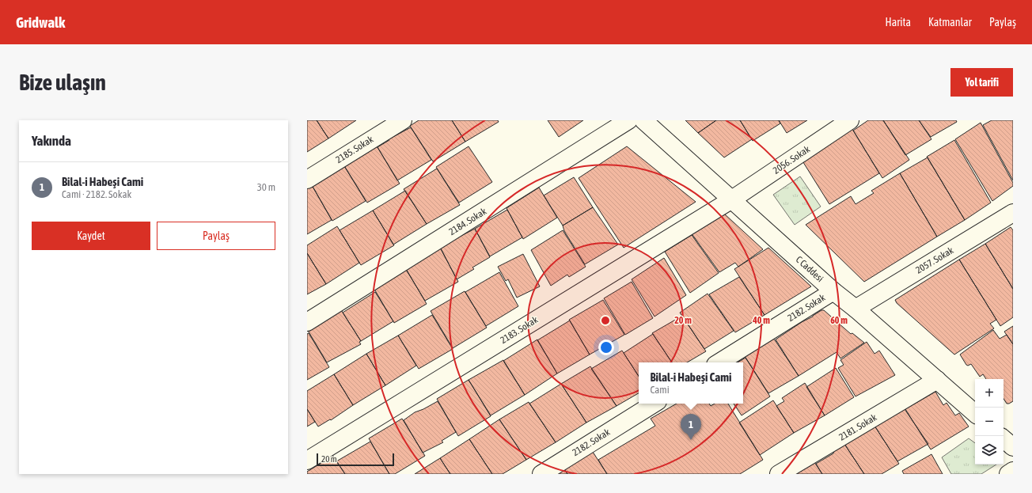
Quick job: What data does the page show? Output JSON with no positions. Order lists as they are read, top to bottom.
{
  "streets": {
    "street": [
      "2185. Sokak",
      "2056. Sokak",
      "2184. Sokak",
      "2057. Sokak",
      "C Caddesi",
      "2182. Sokak",
      "2183. Sokak",
      "2181. Sokak"
    ]
  },
  "crossings": [
    ["2056. Sokak", "C Caddesi"],
    ["2056. Sokak", "2183. Sokak"],
    ["2057. Sokak", "C Caddesi"],
    ["C Caddesi", "2182. Sokak"],
    ["C Caddesi", "2183. Sokak"],
    ["C Caddesi", "2181. Sokak"]
  ],
  "scale_bar": "20 m",
  "page": {
    "header": "Gridwalk",
    "nav": ["Harita", "Katmanlar", "Paylaş"],
    "buttons": [
      "Yol tarifi",
      ["Kaydet", "Paylaş"]
    ],
    "title": "Bize ulaşın",
    "heading": "Yakında",
    "list": [
      {
        "mark": "1",
        "name": "Bilal-i Habeşi Cami",
        "note": "Cami · 2182. Sokak",
        "value": "30 m"
      }
    ],
    "popup": ["Bilal-i Habeşi Cami", "Cami"],
    "map_buttons": ["+", "−"],
    "pins": "1",
    "scale": "20 m"
  },
  "rings": ["20 m", "40 m", "60 m"]
}
